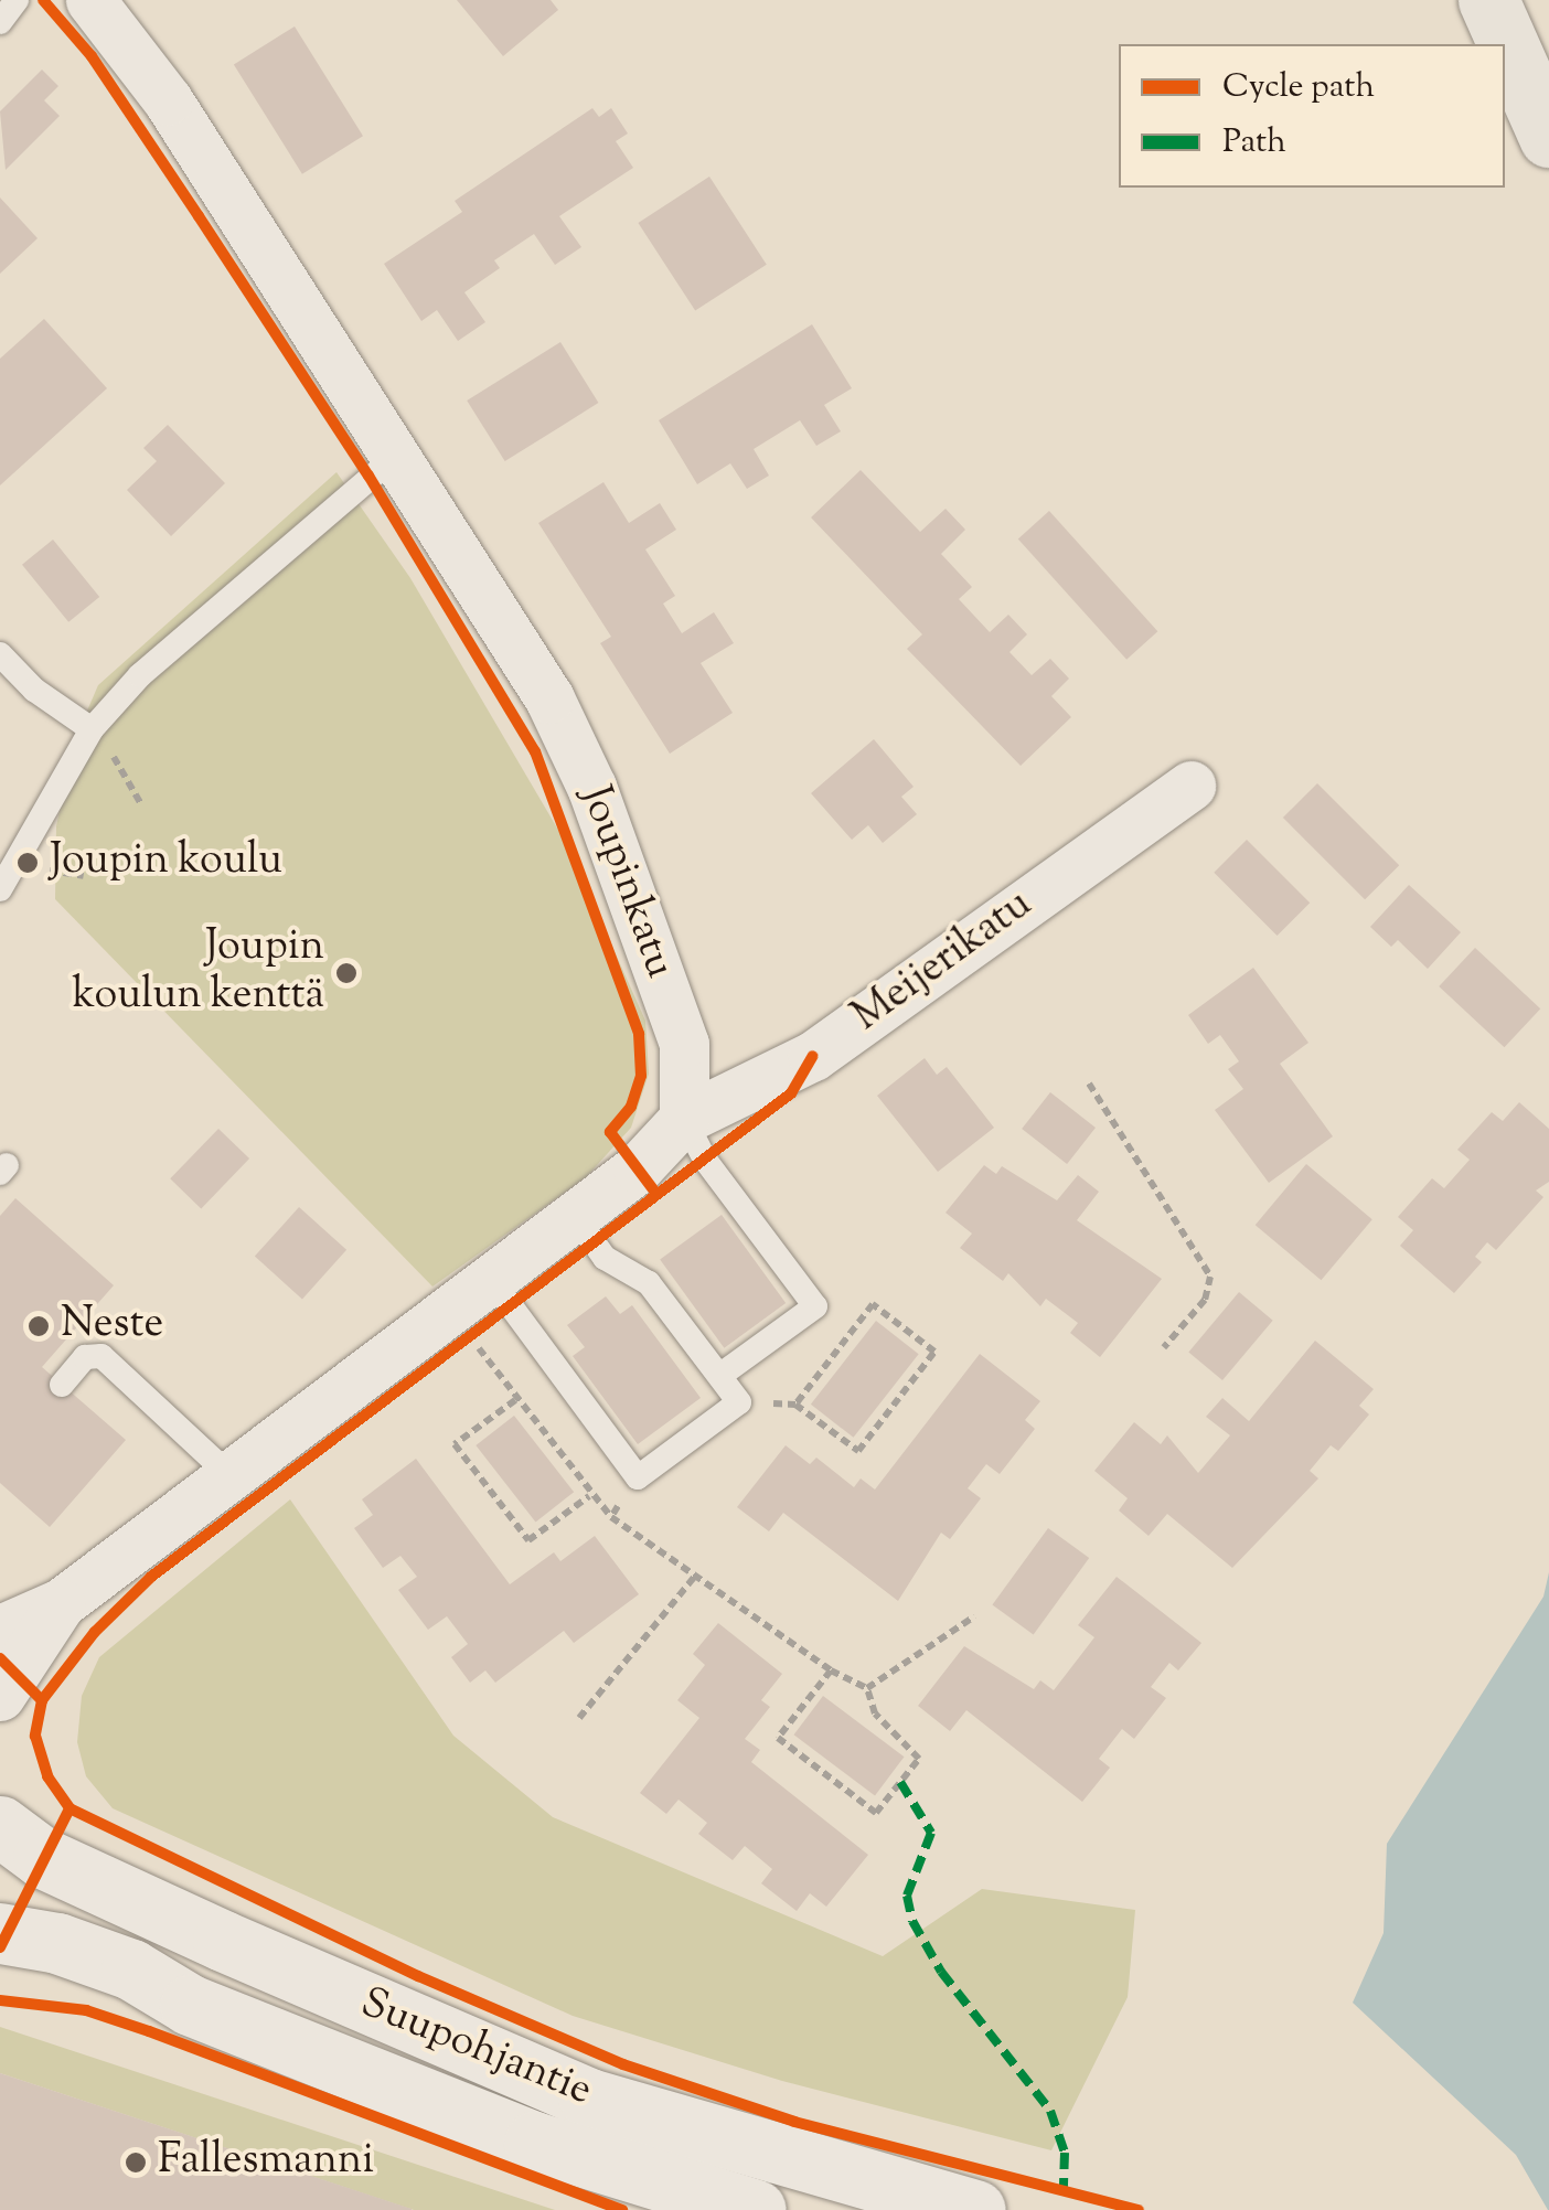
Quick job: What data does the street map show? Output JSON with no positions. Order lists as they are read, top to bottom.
{
  "streets": {
    "main road": ["Suupohjantie"],
    "street": ["Joupinkatu", "Meijerikatu"]
  },
  "crossings": [
    ["Joupinkatu", "Meijerikatu"]
  ],
  "places": [
    "Joupin koulu",
    "Joupin koulun kenttä",
    "Neste",
    "Fallesmanni"
  ],
  "legend": ["Cycle path", "Path"]
}
